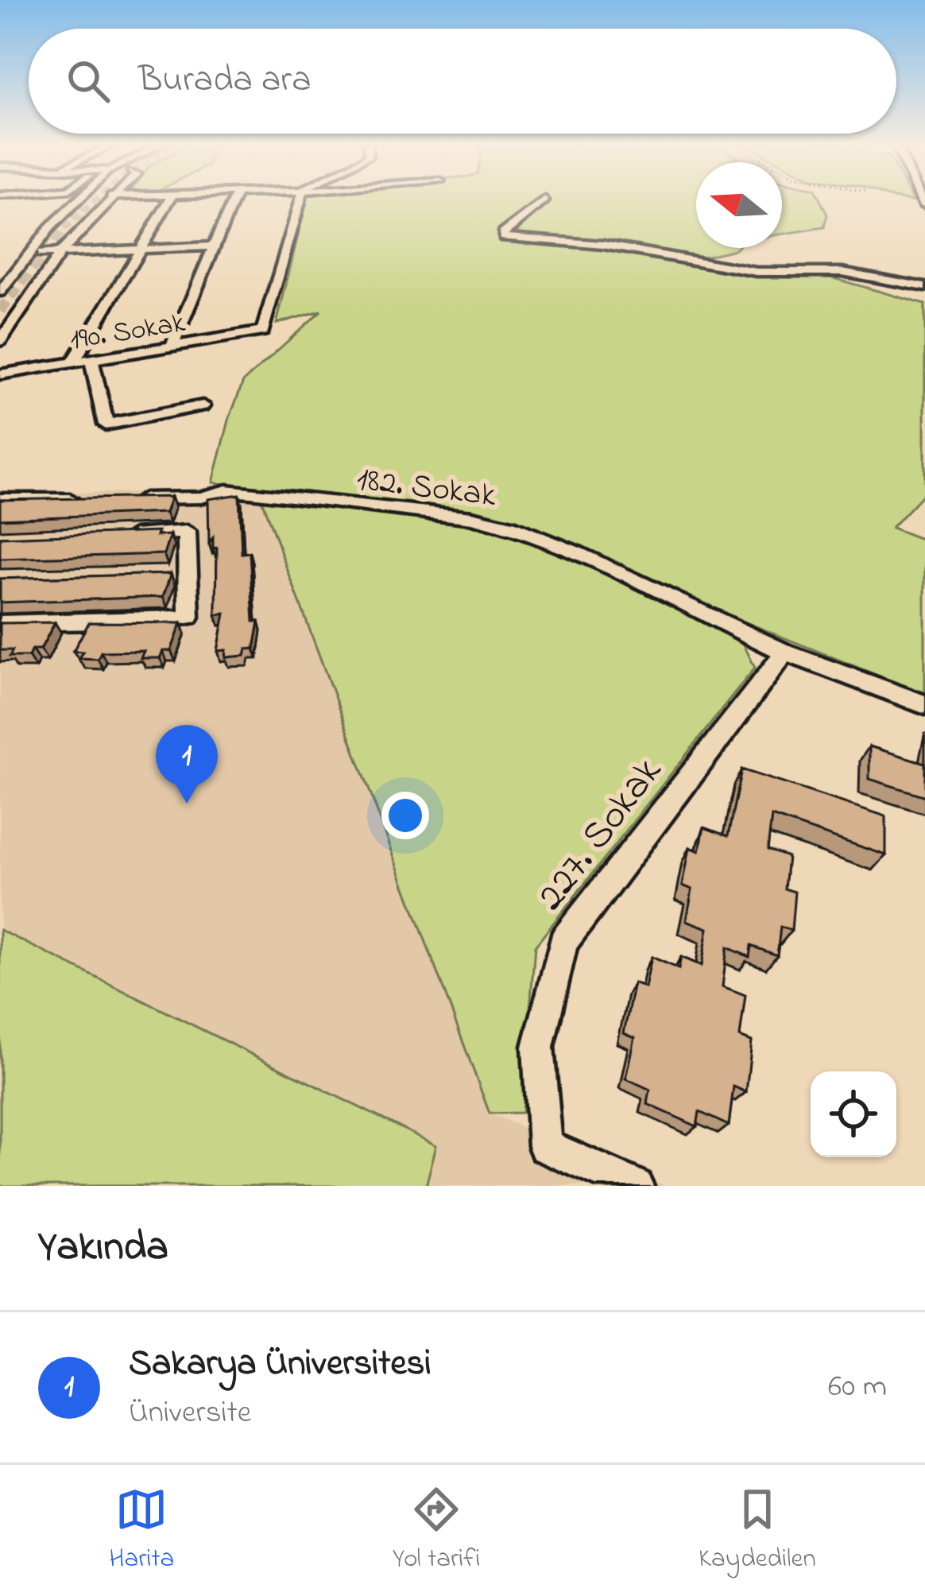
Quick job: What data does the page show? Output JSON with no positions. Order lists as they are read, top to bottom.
{
  "streets": {
    "street": ["190. Sokak", "182. Sokak", "227. Sokak"]
  },
  "crossings": [
    ["182. Sokak", "227. Sokak"]
  ],
  "north": "left",
  "page": {
    "search": "Burada ara",
    "pins": "1",
    "heading": "Yakında",
    "list": [
      {
        "mark": "1",
        "name": "Sakarya Üniversitesi",
        "note": "Üniversite",
        "value": "60 m"
      }
    ],
    "nav": ["Harita", "Yol tarifi", "Kaydedilen"]
  }
}
